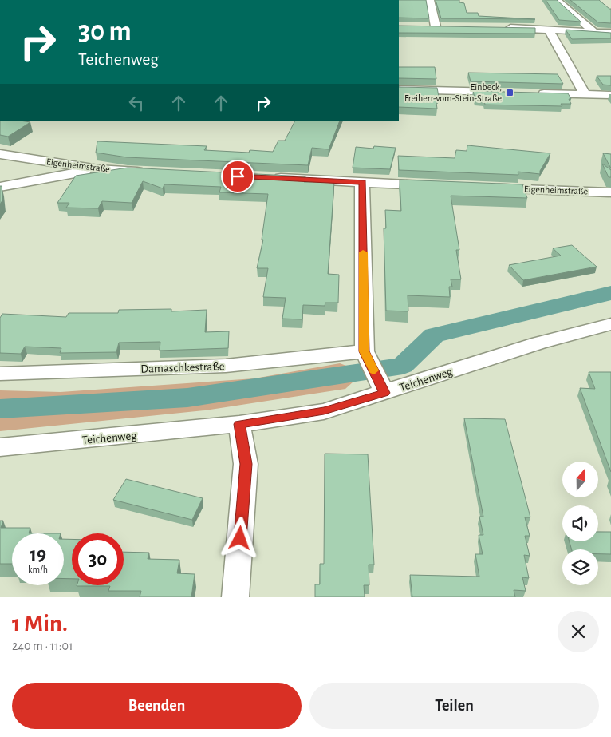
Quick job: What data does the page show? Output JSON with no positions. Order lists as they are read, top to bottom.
{
  "streets": {
    "street": ["Eigenheimstraße", "Damaschkestraße", "Teichenweg"]
  },
  "places": {
    "transit": ["Einbeck, Freiherr-vom-Stein-Straße"]
  },
  "north": "top",
  "page": {
    "turn": ["30 m", "Teichenweg"],
    "speed": "19 km/h",
    "limit": "30",
    "heading": ["1 Min.", "240 m · 11:01"],
    "buttons": ["Beenden", "Teilen"]
  }
}
